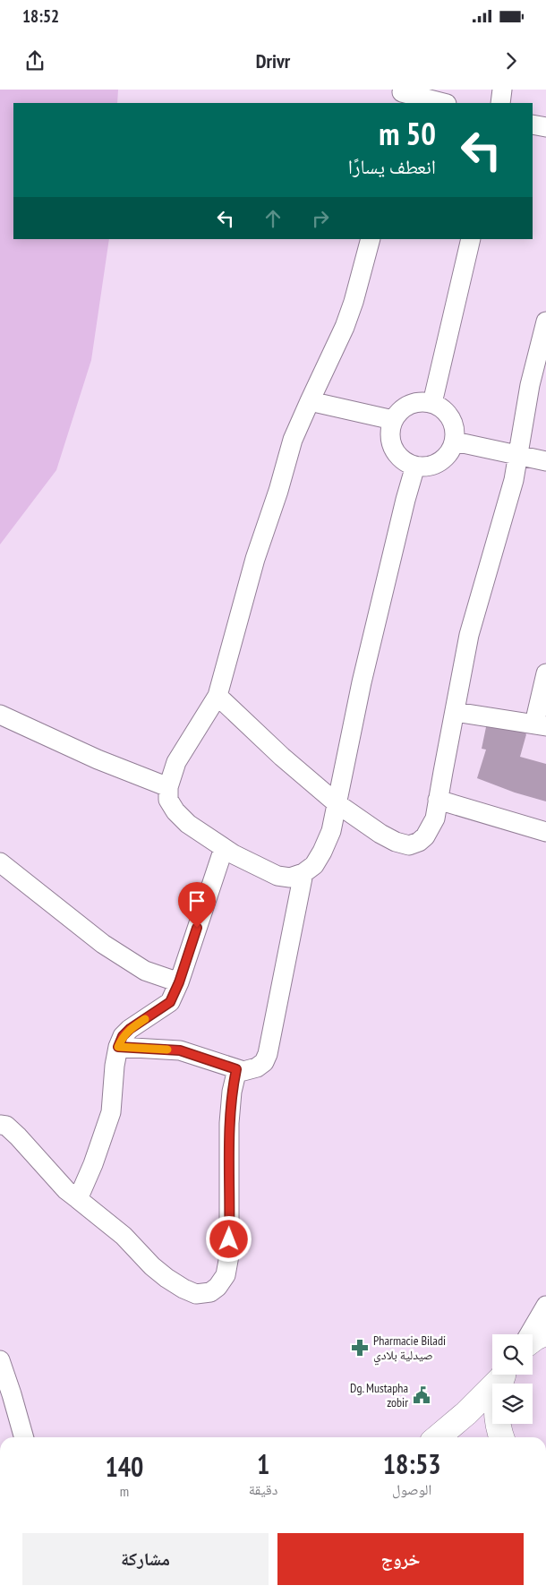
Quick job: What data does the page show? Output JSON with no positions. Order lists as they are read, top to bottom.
{
  "places": {
    "pharmacy": ["Pharmacie Biladi صيدلية بلادي"],
    "public building": ["Dg. Mustapha zobir"]
  },
  "page": {
    "status": "18:52",
    "header": "Drivr",
    "turn": ["50 m", "انعطف يسارًا"],
    "eta": [
      "18:53",
      "الوصول",
      "1",
      "دقيقة",
      "140",
      "m"
    ],
    "buttons": ["خروج", "مشاركة"]
  }
}
